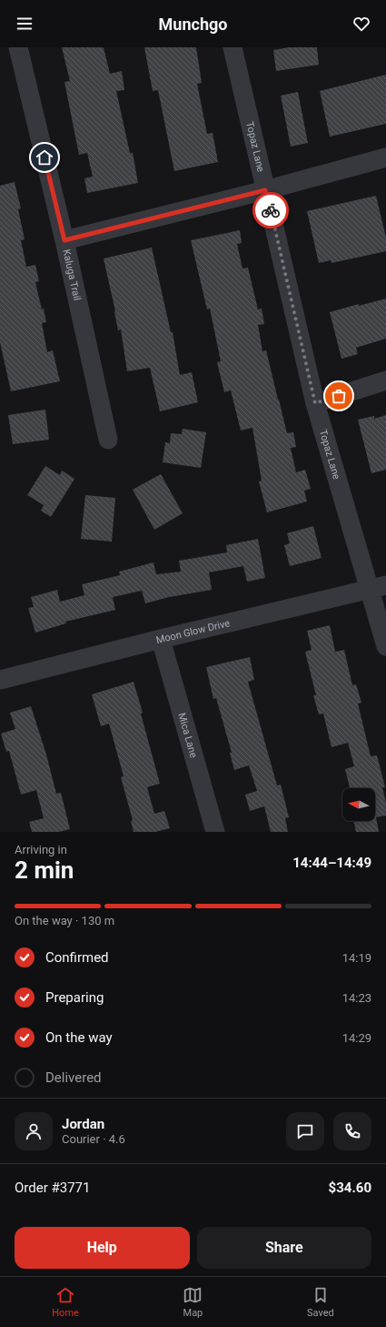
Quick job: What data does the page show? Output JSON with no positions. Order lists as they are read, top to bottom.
{
  "streets": {
    "street": [
      "Topaz Lane",
      "Kaluga Trail",
      "Moon Glow Drive",
      "Mica Lane"
    ]
  },
  "crossings": [
    ["Topaz Lane", "Moon Glow Drive"],
    ["Moon Glow Drive", "Mica Lane"]
  ],
  "north": "left",
  "page": {
    "header": "Munchgo",
    "heading": ["2 min", "Arriving in", "14:44–14:49"],
    "panel": [
      "Jordan",
      "Courier · 4.6",
      "Order #3771",
      "$34.60"
    ],
    "bar": "On the way · 130 m",
    "list": [
      ["Confirmed", "14:19"],
      ["Preparing", "14:23"],
      ["On the way", "14:29"],
      "Delivered"
    ],
    "buttons": ["Help", "Share"],
    "tabs": ["Home", "Map", "Saved"]
  }
}
